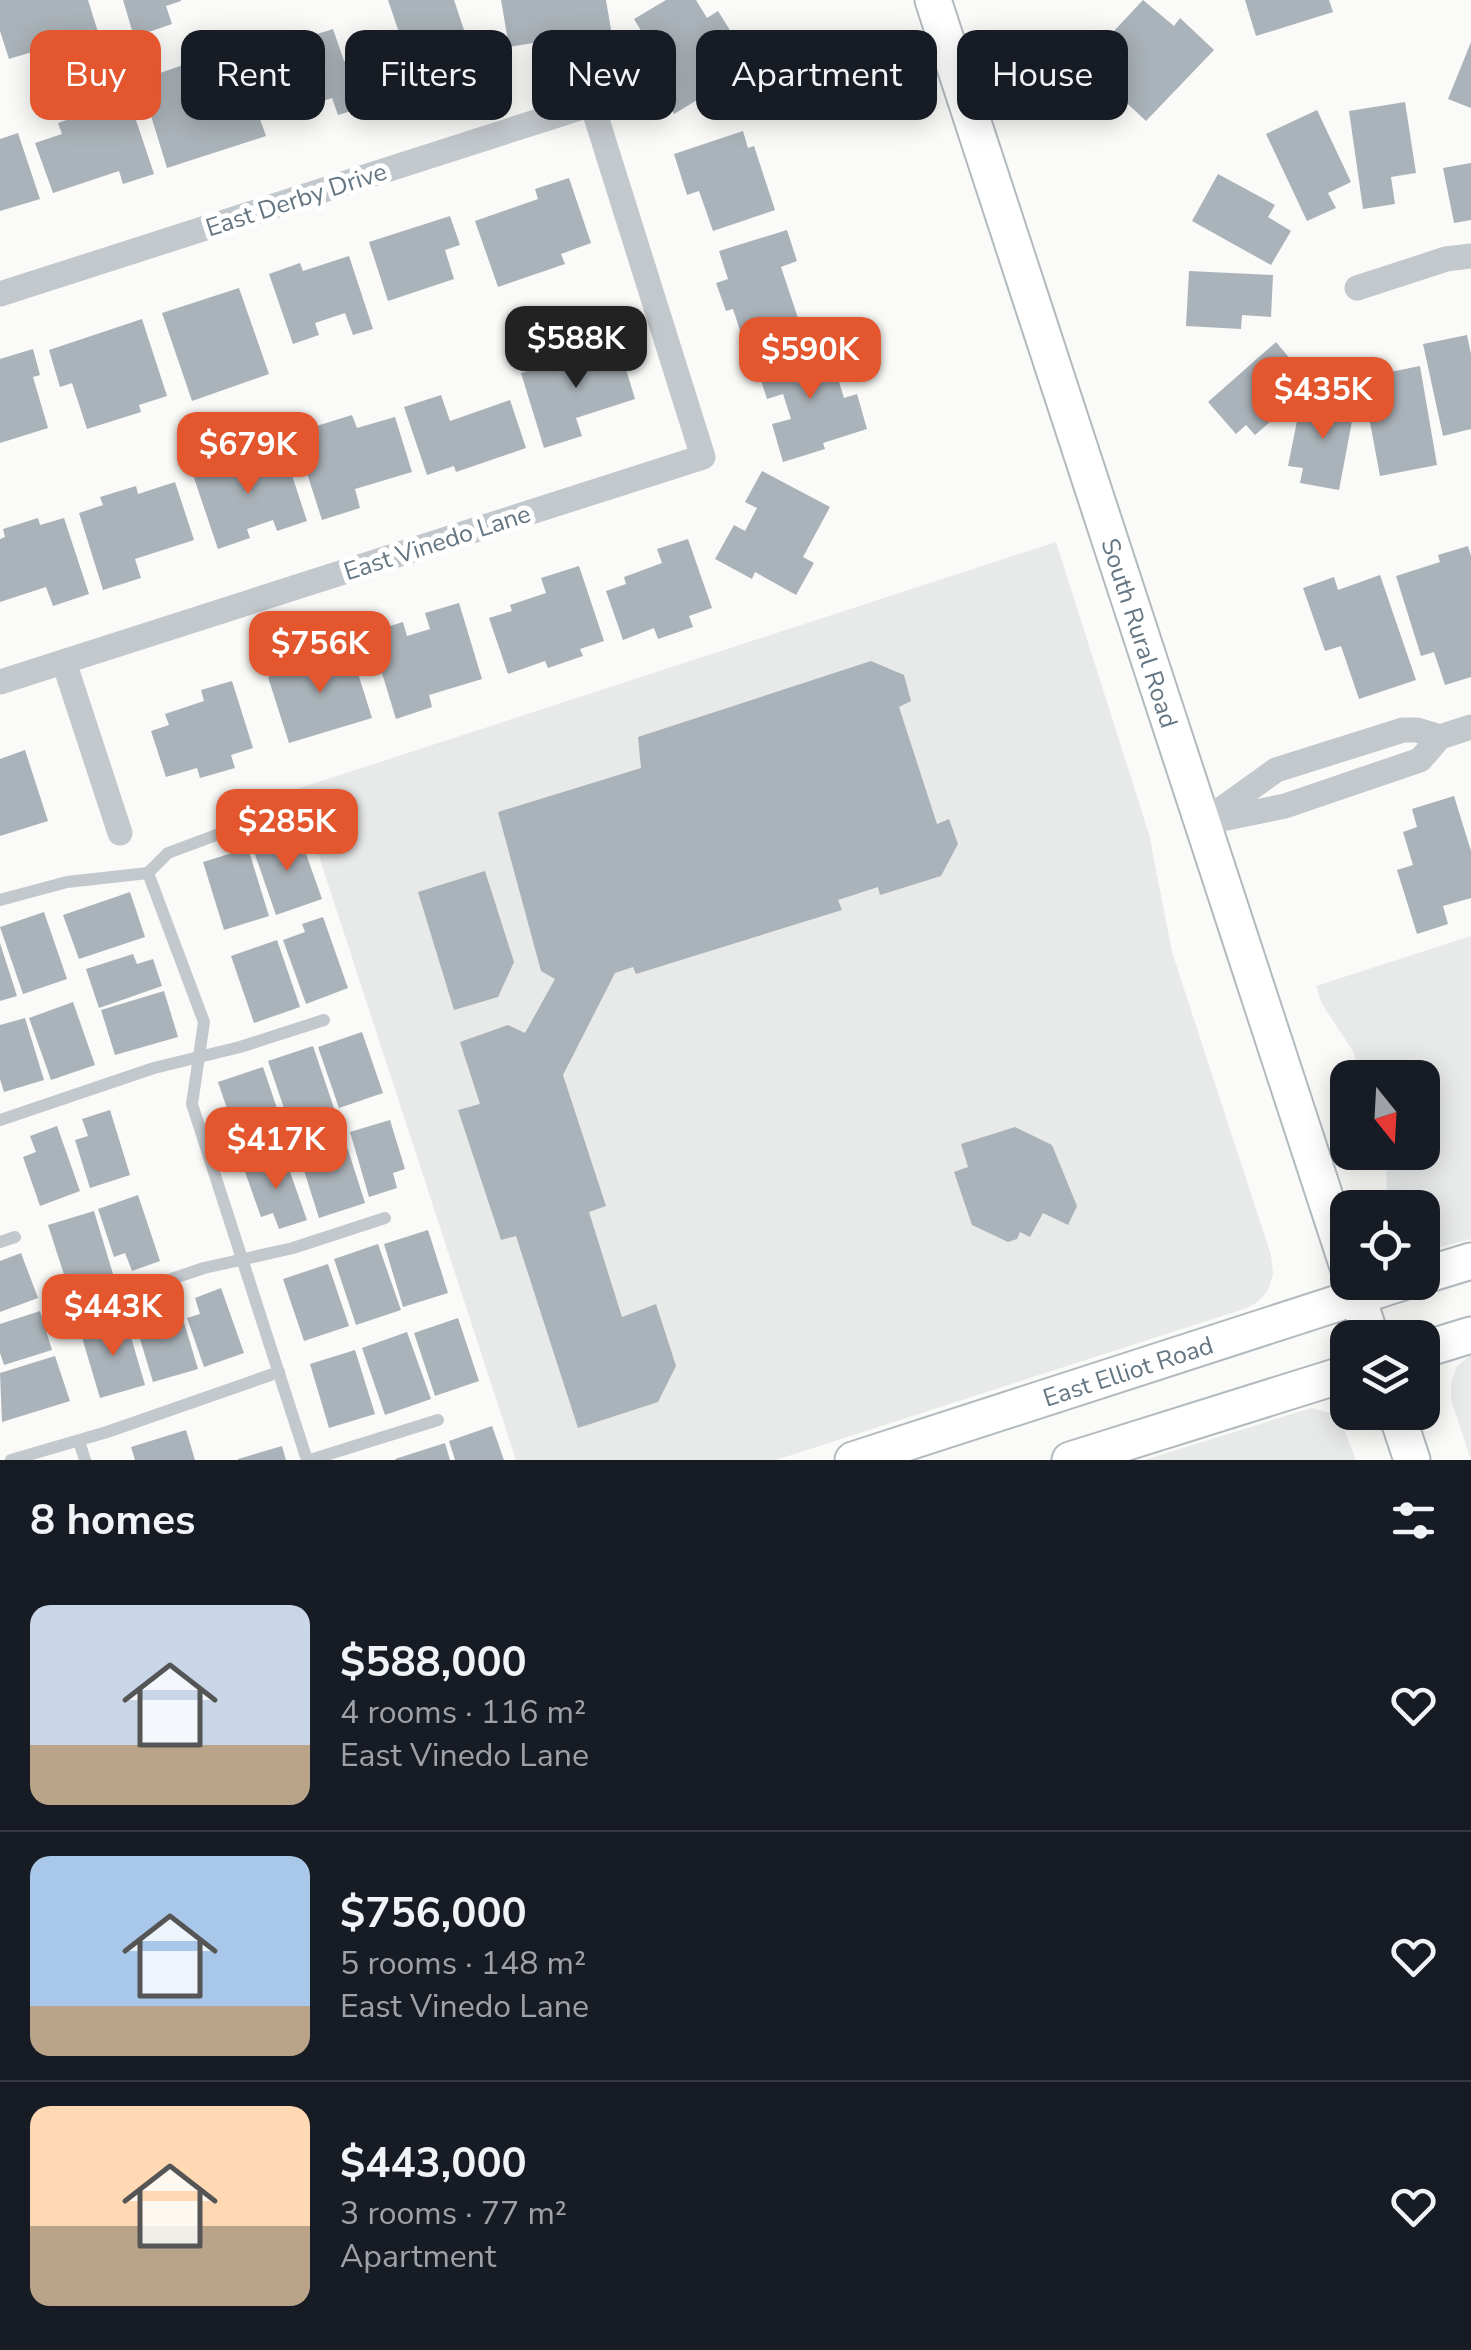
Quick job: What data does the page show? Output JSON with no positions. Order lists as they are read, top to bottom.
{
  "streets": {
    "main road": ["South Rural Road", "East Elliot Road"],
    "street": ["East Derby Drive", "East Vinedo Lane"]
  },
  "crossings": [
    ["East Derby Drive", "East Vinedo Lane"]
  ],
  "north": "bottom",
  "page": {
    "chip": [
      "Buy",
      "Rent",
      "Filters",
      "New",
      "Apartment",
      "House"
    ],
    "price": [
      "$588K",
      "$590K",
      "$435K",
      "$679K",
      "$756K",
      "$285K",
      "$417K",
      "$443K"
    ],
    "heading": "8 homes",
    "list": [
      {
        "name": "$588,000",
        "note": "4 rooms · 116 m² · East Vinedo Lane"
      },
      {
        "name": "$756,000",
        "note": "5 rooms · 148 m² · East Vinedo Lane"
      },
      {
        "name": "$443,000",
        "note": "3 rooms · 77 m² · Apartment"
      }
    ]
  }
}
